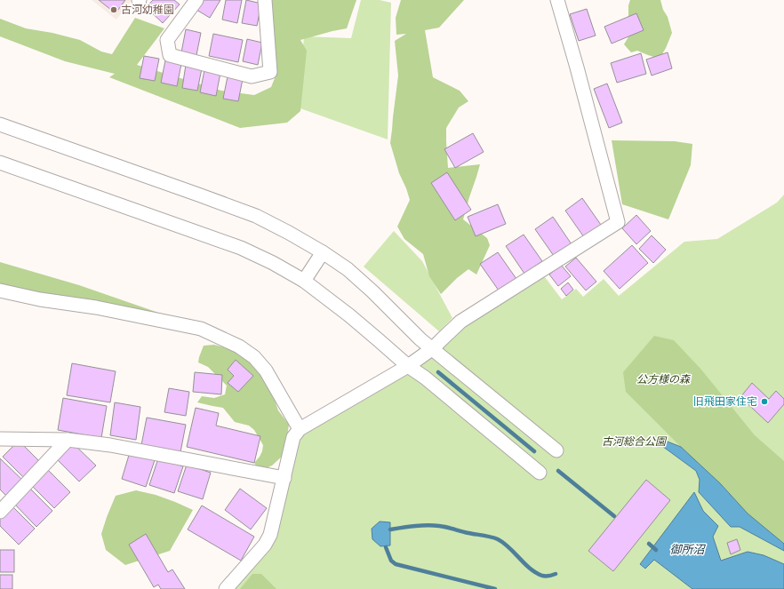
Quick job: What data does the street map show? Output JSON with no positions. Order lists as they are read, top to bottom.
{
  "water": ["御所沼"],
  "parks": ["公方様の森", "古河総合公園"],
  "places": ["古河幼稚園", "旧飛田家住宅"]
}
